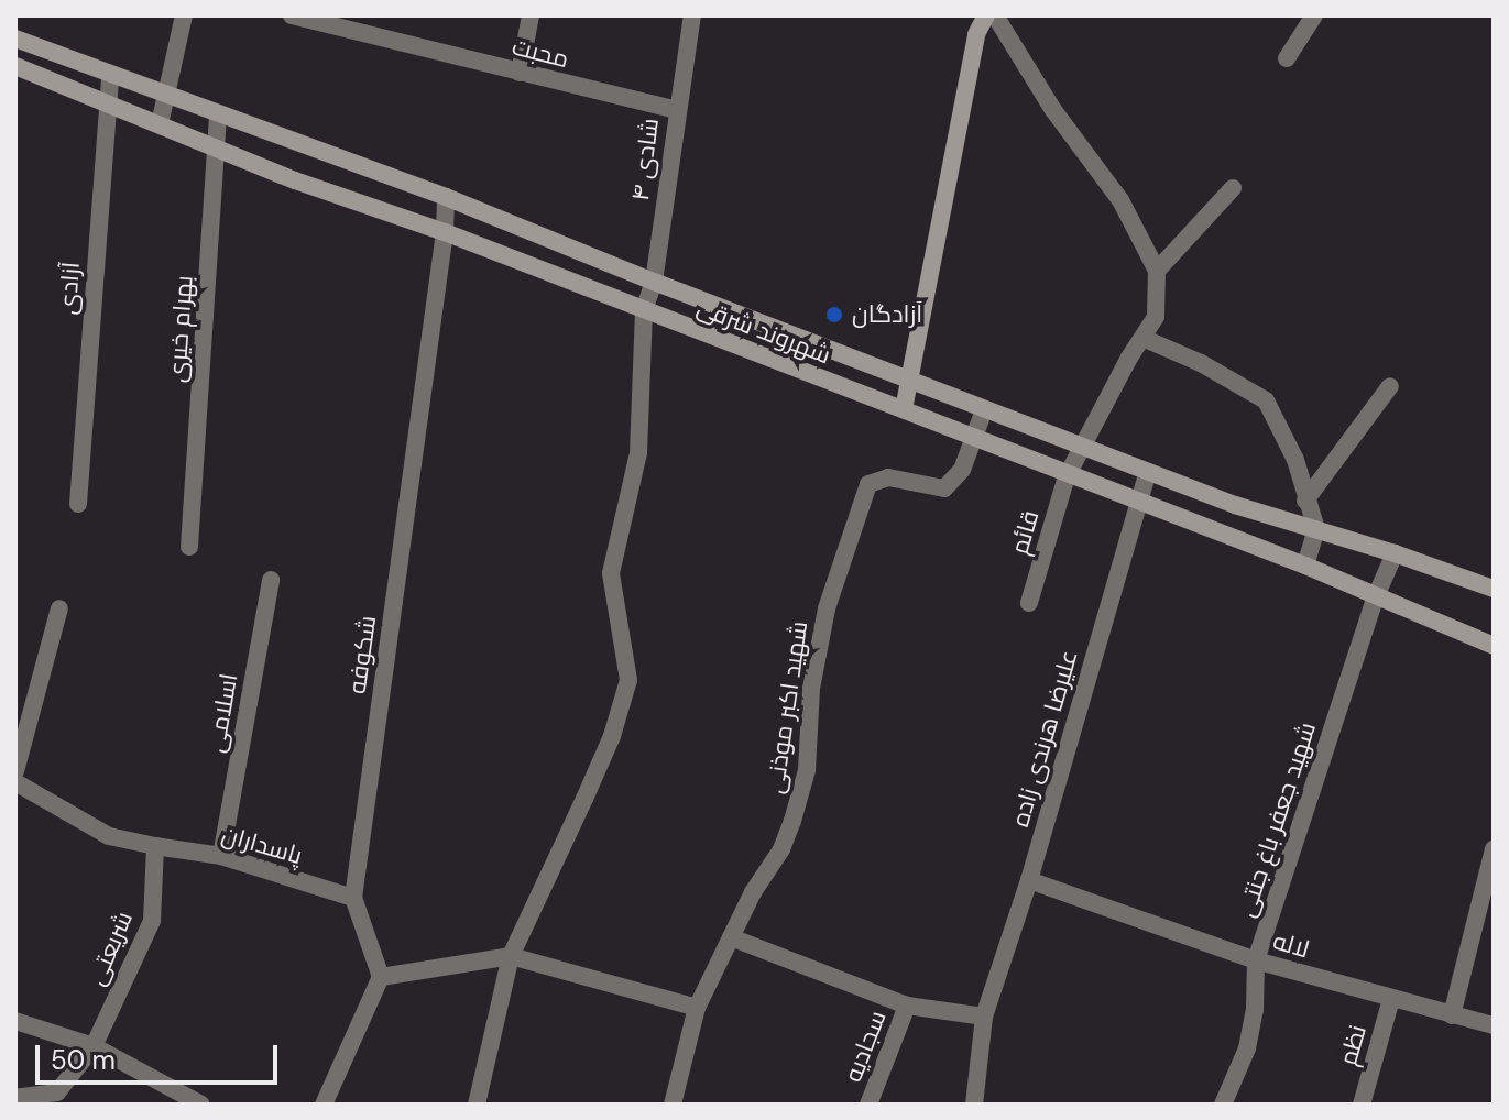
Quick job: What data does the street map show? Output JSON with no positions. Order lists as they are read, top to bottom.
{
  "streets": {
    "main road": ["شهروند شرقی"],
    "street": [
      "محبت",
      "شادی ۴",
      "آزادی",
      "بهرام خیری",
      "قائم",
      "شکوفه",
      "شهید اکبر موذنی",
      "اسلامی",
      "علیرضا هرندی زاده",
      "شهید جعفر باغ جنتی",
      "پاسداران",
      "لاله",
      "شریعتی",
      "نظم",
      "سجادیه"
    ]
  },
  "crossings": [
    ["محبت", "شادی ۴"],
    ["شادی ۴", "شهروند شرقی"],
    ["آزادی", "شهروند شرقی"],
    ["بهرام خیری", "شهروند شرقی"],
    ["شهروند شرقی", "قائم"],
    ["شهروند شرقی", "شکوفه"],
    ["شهروند شرقی", "شهید اکبر موذنی"],
    ["شهروند شرقی", "علیرضا هرندی زاده"],
    ["شهروند شرقی", "شهید جعفر باغ جنتی"],
    ["شکوفه", "پاسداران"],
    ["اسلامی", "پاسداران"],
    ["علیرضا هرندی زاده", "لاله"],
    ["شهید جعفر باغ جنتی", "لاله"],
    ["پاسداران", "شریعتی"],
    ["لاله", "نظم"]
  ],
  "places": ["آزادگان"],
  "scale_bar": "50 m"
}
